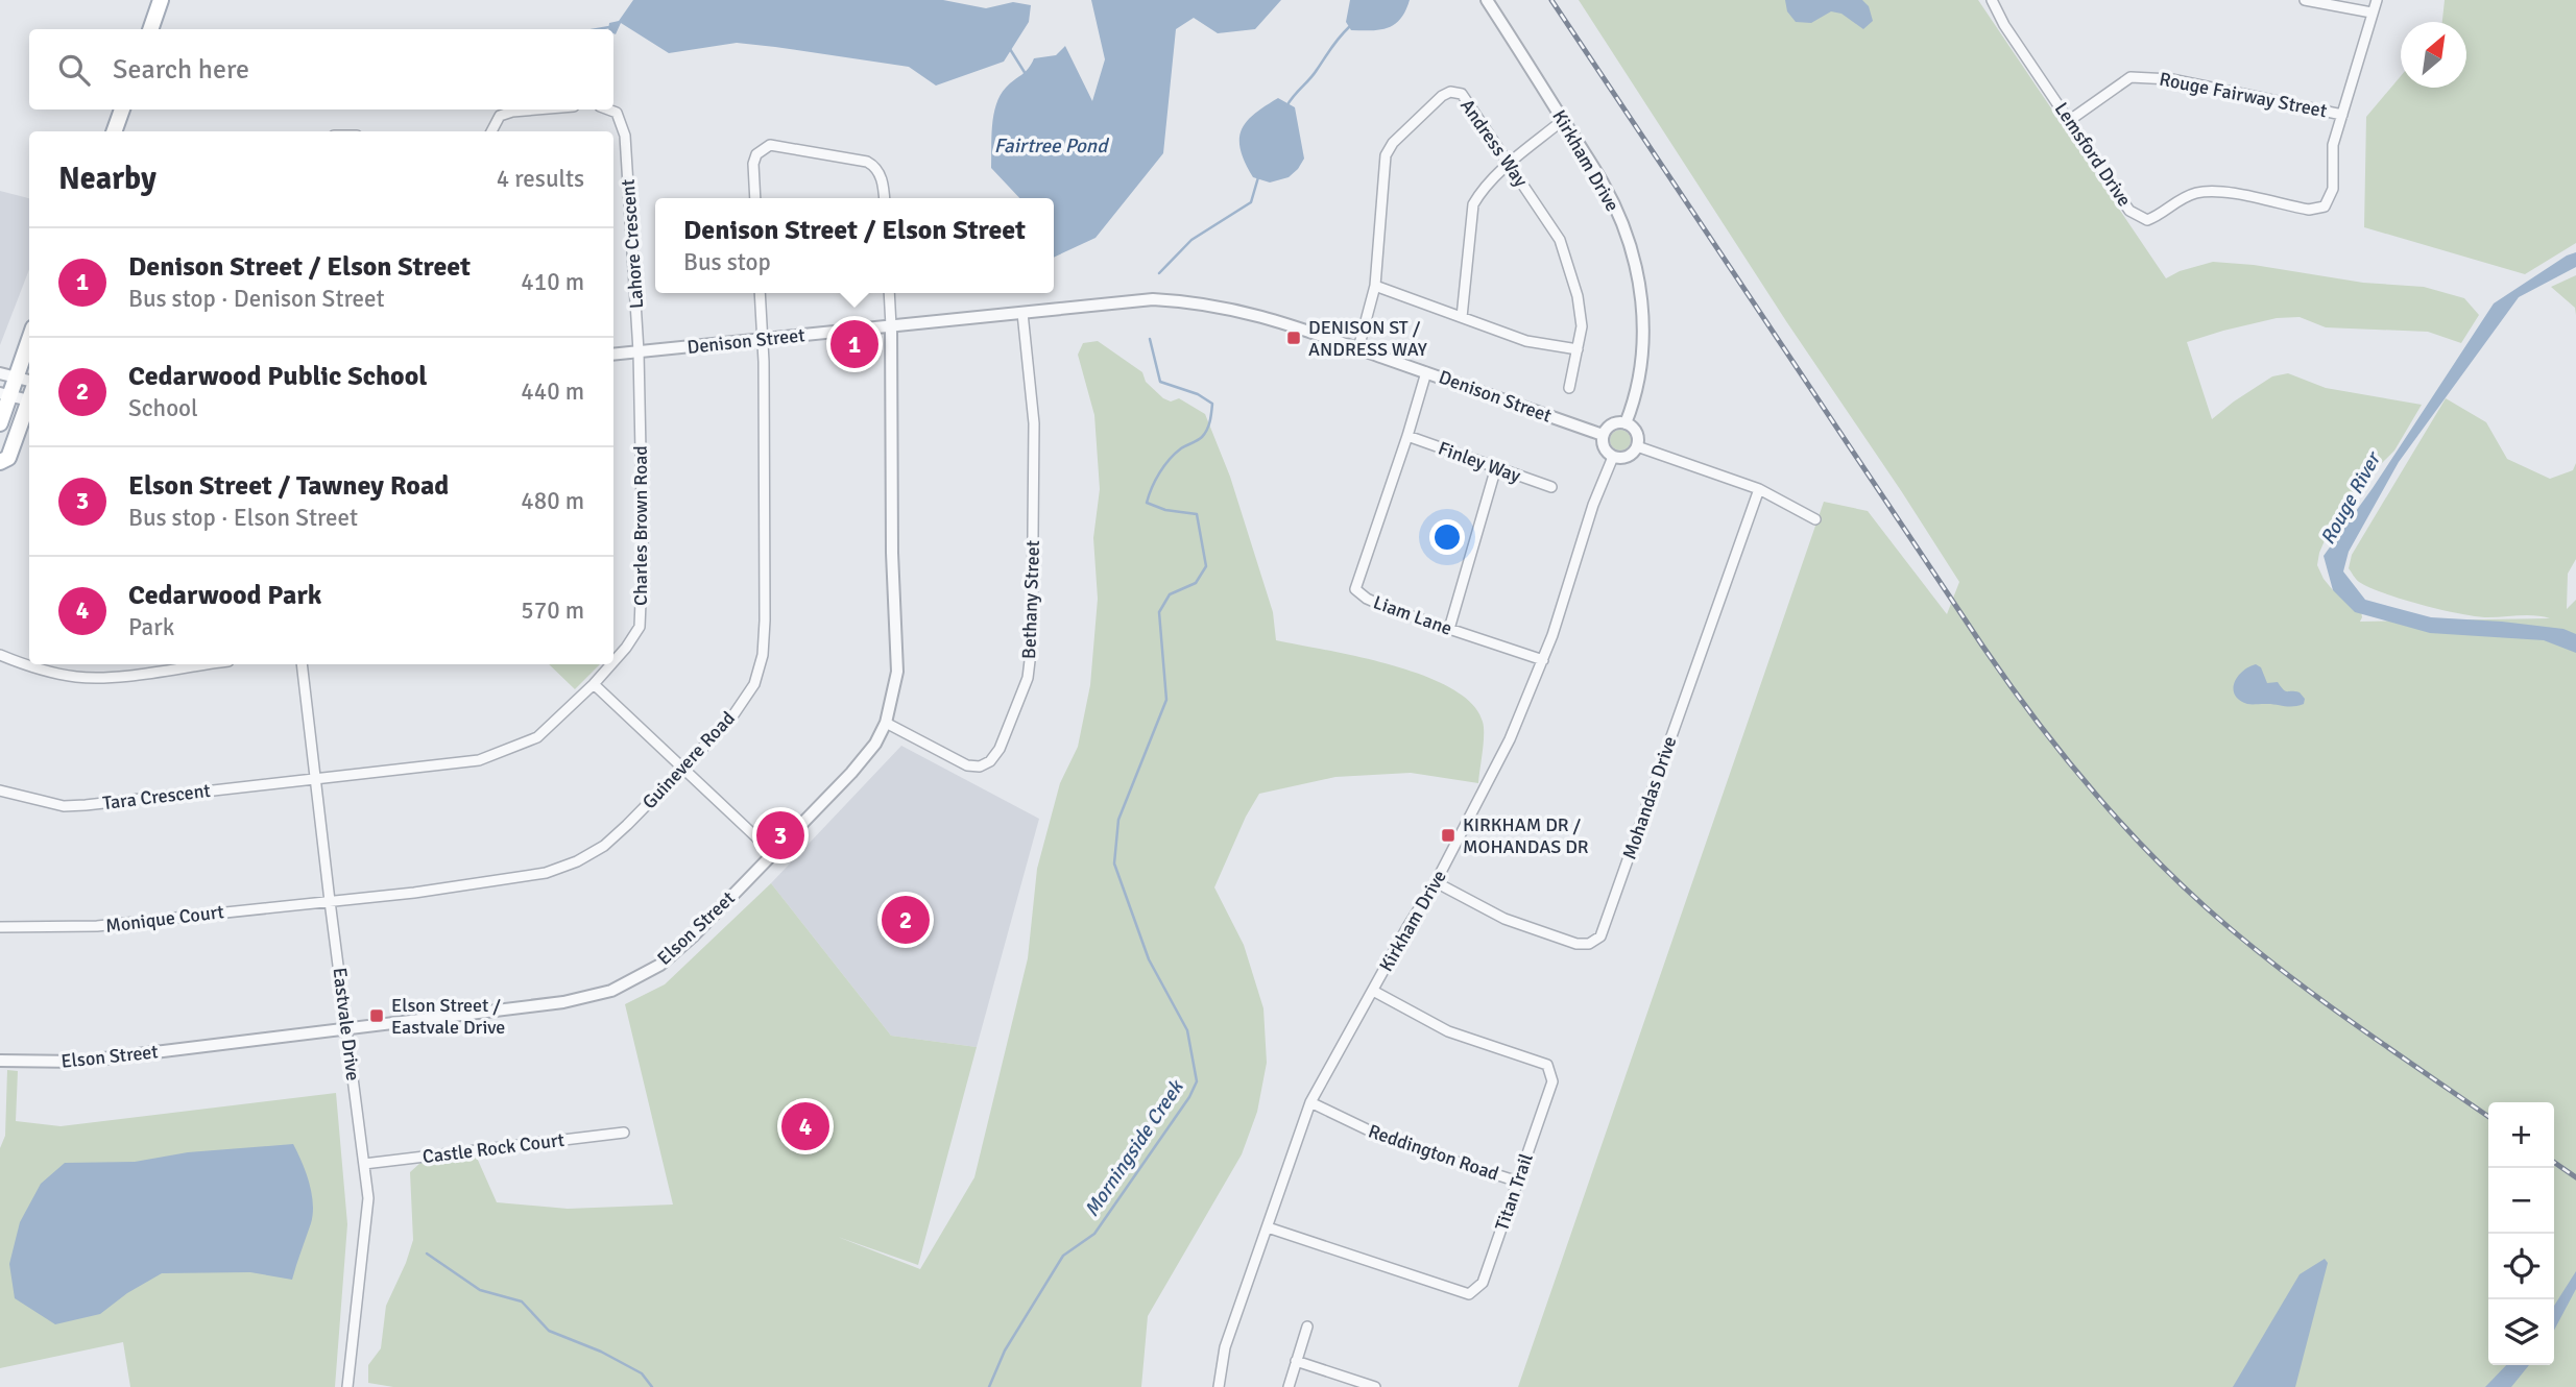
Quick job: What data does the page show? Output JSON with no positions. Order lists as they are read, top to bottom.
{
  "streets": {
    "street": [
      "Rouge Fairway Street",
      "Andress Way",
      "Lemsford Drive",
      "Kirkham Drive",
      "Lahore Crescent",
      "Denison Street",
      "Finley Way",
      "Charles Brown Road",
      "Bethany Street",
      "Liam Lane",
      "Guinevere Road",
      "Tara Crescent",
      "Mohandas Drive",
      "Monique Court",
      "Elson Street",
      "Eastvale Drive",
      "Castle Rock Court",
      "Reddington Road",
      "Titan Trail"
    ]
  },
  "crossings": [
    ["Rouge Fairway Street", "Lemsford Drive"],
    ["Andress Way", "Denison Street"],
    ["Kirkham Drive", "Denison Street"],
    ["Kirkham Drive", "Liam Lane"],
    ["Kirkham Drive", "Mohandas Drive"],
    ["Kirkham Drive", "Reddington Road"],
    ["Kirkham Drive", "Titan Trail"],
    ["Lahore Crescent", "Denison Street"],
    ["Lahore Crescent", "Charles Brown Road"],
    ["Denison Street", "Charles Brown Road"],
    ["Denison Street", "Bethany Street"],
    ["Denison Street", "Guinevere Road"],
    ["Denison Street", "Elson Street"],
    ["Finley Way", "Liam Lane"],
    ["Charles Brown Road", "Tara Crescent"],
    ["Charles Brown Road", "Eastvale Drive"],
    ["Bethany Street", "Elson Street"],
    ["Guinevere Road", "Monique Court"],
    ["Guinevere Road", "Eastvale Drive"],
    ["Tara Crescent", "Eastvale Drive"],
    ["Monique Court", "Eastvale Drive"],
    ["Elson Street", "Eastvale Drive"],
    ["Eastvale Drive", "Castle Rock Court"],
    ["Reddington Road", "Titan Trail"]
  ],
  "water": ["Fairtree Pond", "Rouge River", "Morningside Creek"],
  "places": {
    "transit": ["DENISON ST / ANDRESS WAY", "KIRKHAM DR / MOHANDAS DR", "Elson Street / Eastvale Drive"]
  },
  "north": "top right",
  "page": {
    "search": "Search here",
    "heading": ["Nearby", "4 results"],
    "popup": ["Denison Street / Elson Street", "Bus stop"],
    "list": [
      {
        "mark": "1",
        "name": "Denison Street / Elson Street",
        "note": "Bus stop · Denison Street",
        "value": "410 m"
      },
      {
        "mark": "2",
        "name": "Cedarwood Public School",
        "note": "School",
        "value": "440 m"
      },
      {
        "mark": "3",
        "name": "Elson Street / Tawney Road",
        "note": "Bus stop · Elson Street",
        "value": "480 m"
      },
      {
        "mark": "4",
        "name": "Cedarwood Park",
        "note": "Park",
        "value": "570 m"
      }
    ],
    "pins": [
      "1",
      "3",
      "2",
      "4"
    ],
    "map_buttons": ["+", "−"]
  }
}
